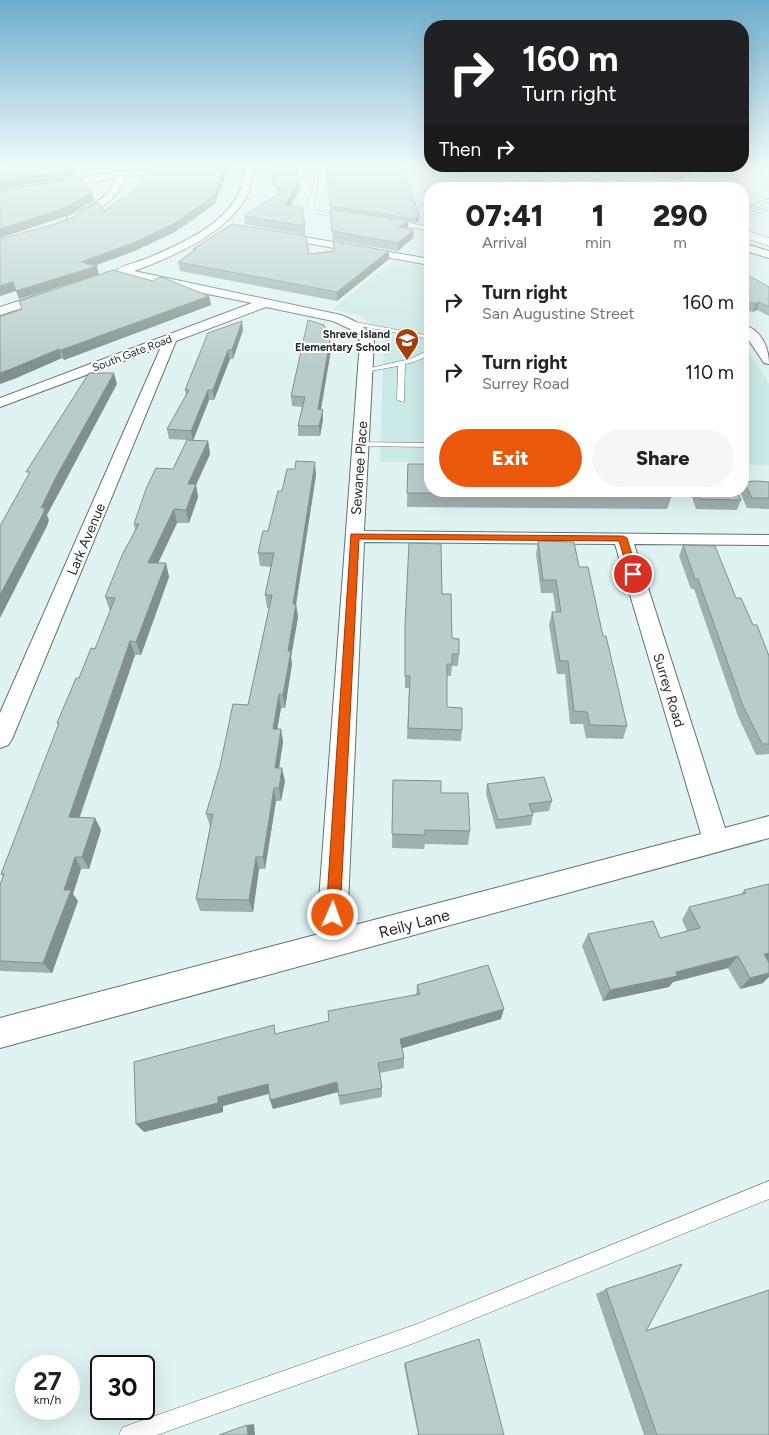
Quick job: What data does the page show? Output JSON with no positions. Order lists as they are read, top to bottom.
{
  "streets": {
    "street": [
      "South Gate Road",
      "Sewanee Place",
      "Lark Avenue",
      "Surrey Road",
      "Reily Lane"
    ]
  },
  "crossings": [
    ["South Gate Road", "Lark Avenue"],
    ["Sewanee Place", "Reily Lane"],
    ["Surrey Road", "Reily Lane"]
  ],
  "places": {
    "school or university": ["Shreve Island Elementary School"]
  },
  "page": {
    "turn": ["160 m", "Turn right"],
    "then": "Then",
    "eta": [
      "07:41",
      "Arrival",
      "1",
      "min",
      "290",
      "m"
    ],
    "list": [
      {
        "name": "Turn right",
        "note": "San Augustine Street",
        "value": "160 m"
      },
      {
        "name": "Turn right",
        "note": "Surrey Road",
        "value": "110 m"
      }
    ],
    "buttons": ["Exit", "Share"],
    "speed": "27 km/h",
    "limit": "30"
  }
}
